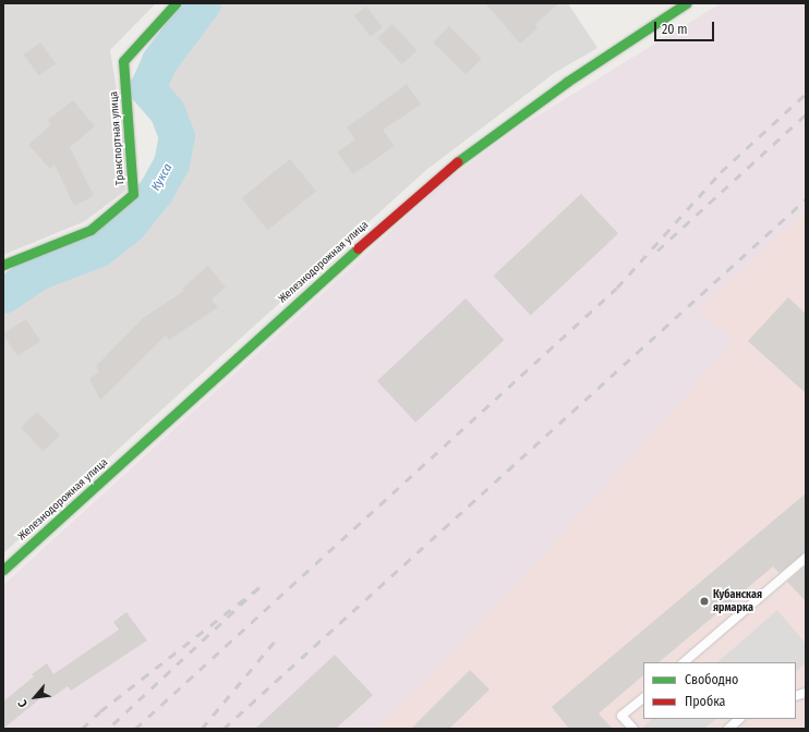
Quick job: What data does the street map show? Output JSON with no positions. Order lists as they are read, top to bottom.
{
  "streets": {
    "street": ["Транспортная улица", "Железнодорожная улица"]
  },
  "water": ["Кукса"],
  "places": ["Кубанская ярмарка"],
  "legend": ["Свободно", "Пробка"],
  "scale_bar": "20 m",
  "north": "bottom left"
}
